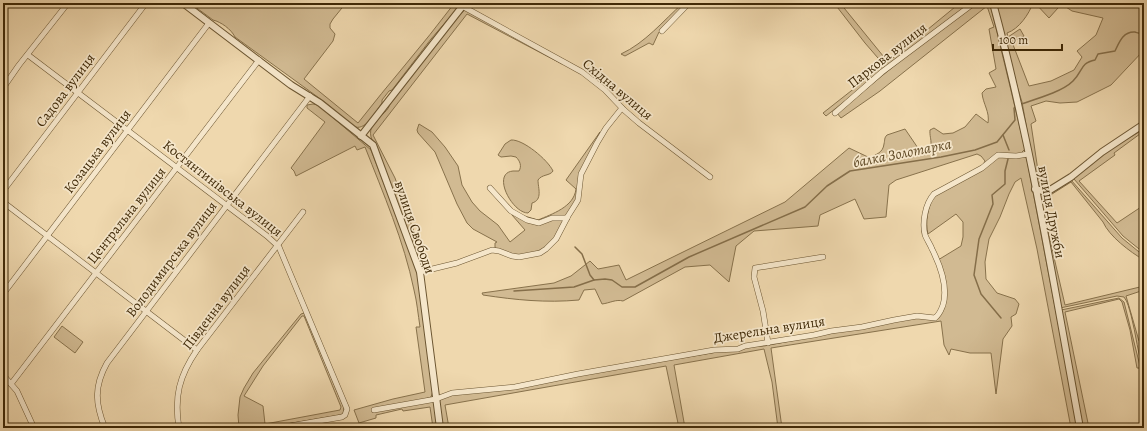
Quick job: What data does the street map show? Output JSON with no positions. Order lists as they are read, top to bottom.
{
  "streets": {
    "street": [
      "Паркова вулиця",
      "Східна вулиця",
      "Садова вулиця",
      "Козацька вулиця",
      "Костянтинівська вулиця",
      "вулиця Дружби",
      "Центральна вулиця",
      "вулиця Свободи",
      "Володимирська вулиця",
      "Південна вулиця",
      "Джерельна вулиця"
    ]
  },
  "crossings": [
    ["Садова вулиця", "Костянтинівська вулиця"],
    ["Козацька вулиця", "Костянтинівська вулиця"],
    ["Козацька вулиця", "вулиця Свободи"],
    ["Костянтинівська вулиця", "Центральна вулиця"],
    ["Костянтинівська вулиця", "Володимирська вулиця"],
    ["Костянтинівська вулиця", "Південна вулиця"],
    ["вулиця Дружби", "Джерельна вулиця"],
    ["Центральна вулиця", "вулиця Свободи"],
    ["вулиця Свободи", "Володимирська вулиця"],
    ["вулиця Свободи", "Джерельна вулиця"]
  ],
  "water": ["балка Золотарка"],
  "scale_bar": "100 m"
}
